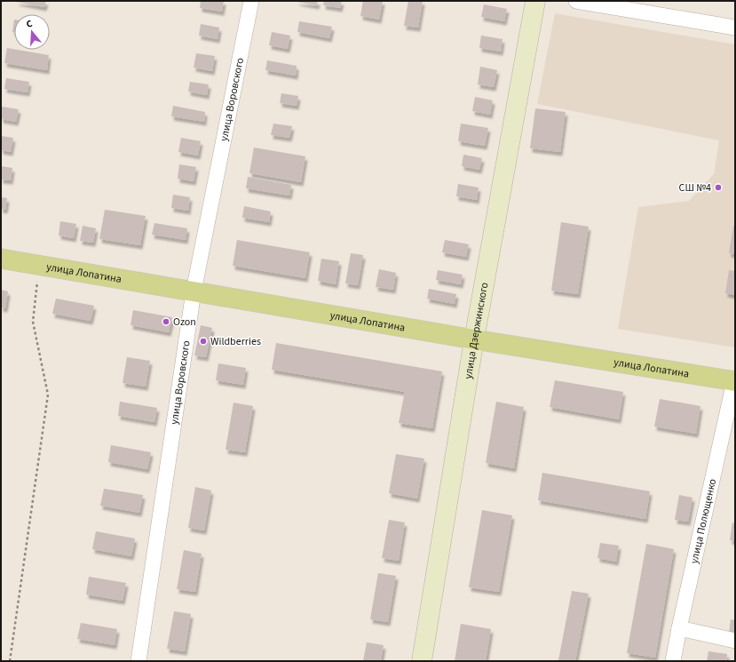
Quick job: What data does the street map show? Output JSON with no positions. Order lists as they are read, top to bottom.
{
  "streets": {
    "main road": ["улица Лопатина"],
    "street": ["улица Воровского", "улица Дзержинского", "улица Полющенко"]
  },
  "crossings": [
    ["улица Воровского", "улица Лопатина"],
    ["улица Лопатина", "улица Дзержинского"],
    ["улица Лопатина", "улица Полющенко"]
  ],
  "places": ["СШ №4", "Ozon", "Wildberries"],
  "north": "top"
}
